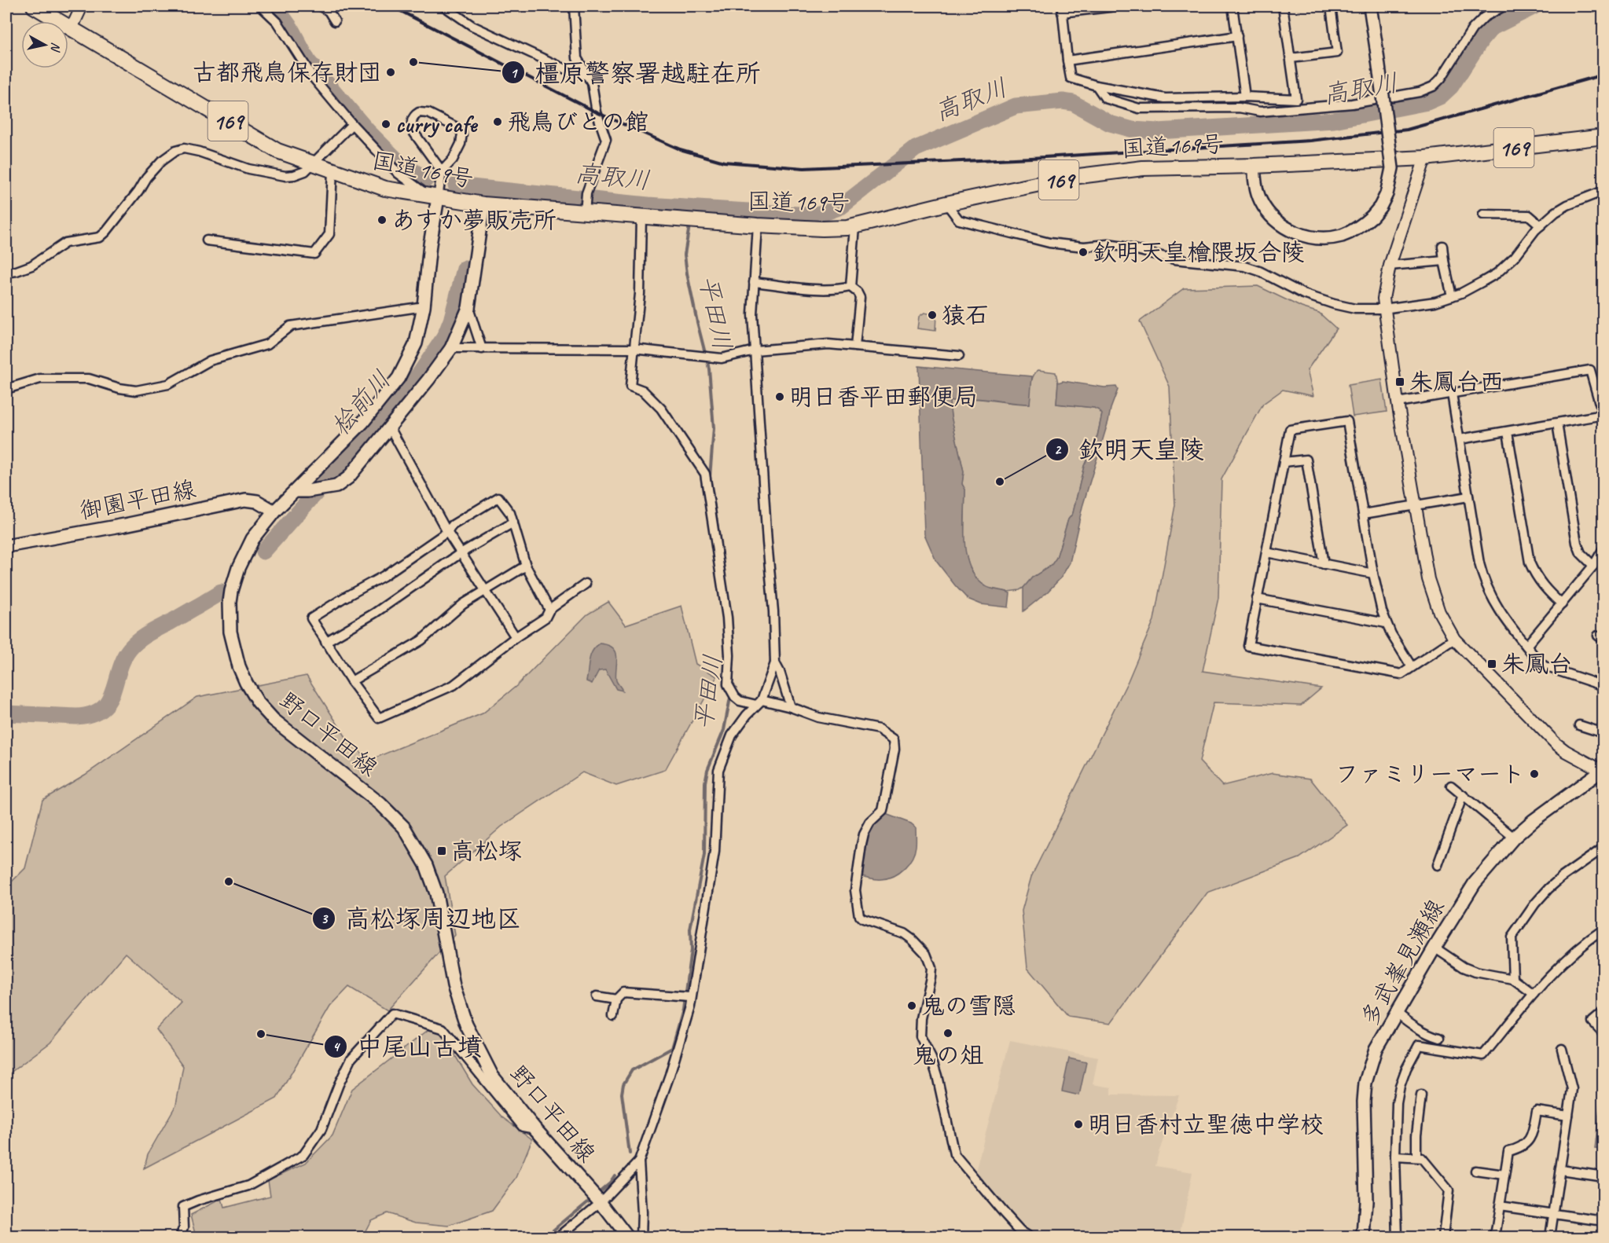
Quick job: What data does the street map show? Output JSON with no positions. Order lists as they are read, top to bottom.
{
  "streets": {
    "highway": ["169", "国道169号"],
    "main road": ["御園平田線", "野口平田線", "多武峯見瀬線"]
  },
  "crossings": [
    ["国道169号", "野口平田線"],
    ["御園平田線", "野口平田線"]
  ],
  "water": ["高取川", "平田川", "桧前川"],
  "places": {
    "other": [
      "橿原警察署越駐在所",
      "古都飛鳥保存財団",
      "飛鳥びとの館",
      "curry cafe",
      "あすか夢販売所",
      "欽明天皇檜隈坂合陵",
      "猿石",
      "明日香平田郵便局",
      "欽明天皇陵",
      "ファミリーマート",
      "高松塚周辺地区",
      "鬼の雪隠",
      "鬼の俎",
      "中尾山古墳",
      "明日香村立聖徳中学校"
    ],
    "transit": ["朱鳳台西", "朱鳳台", "高松塚"]
  },
  "north": "right"
}
